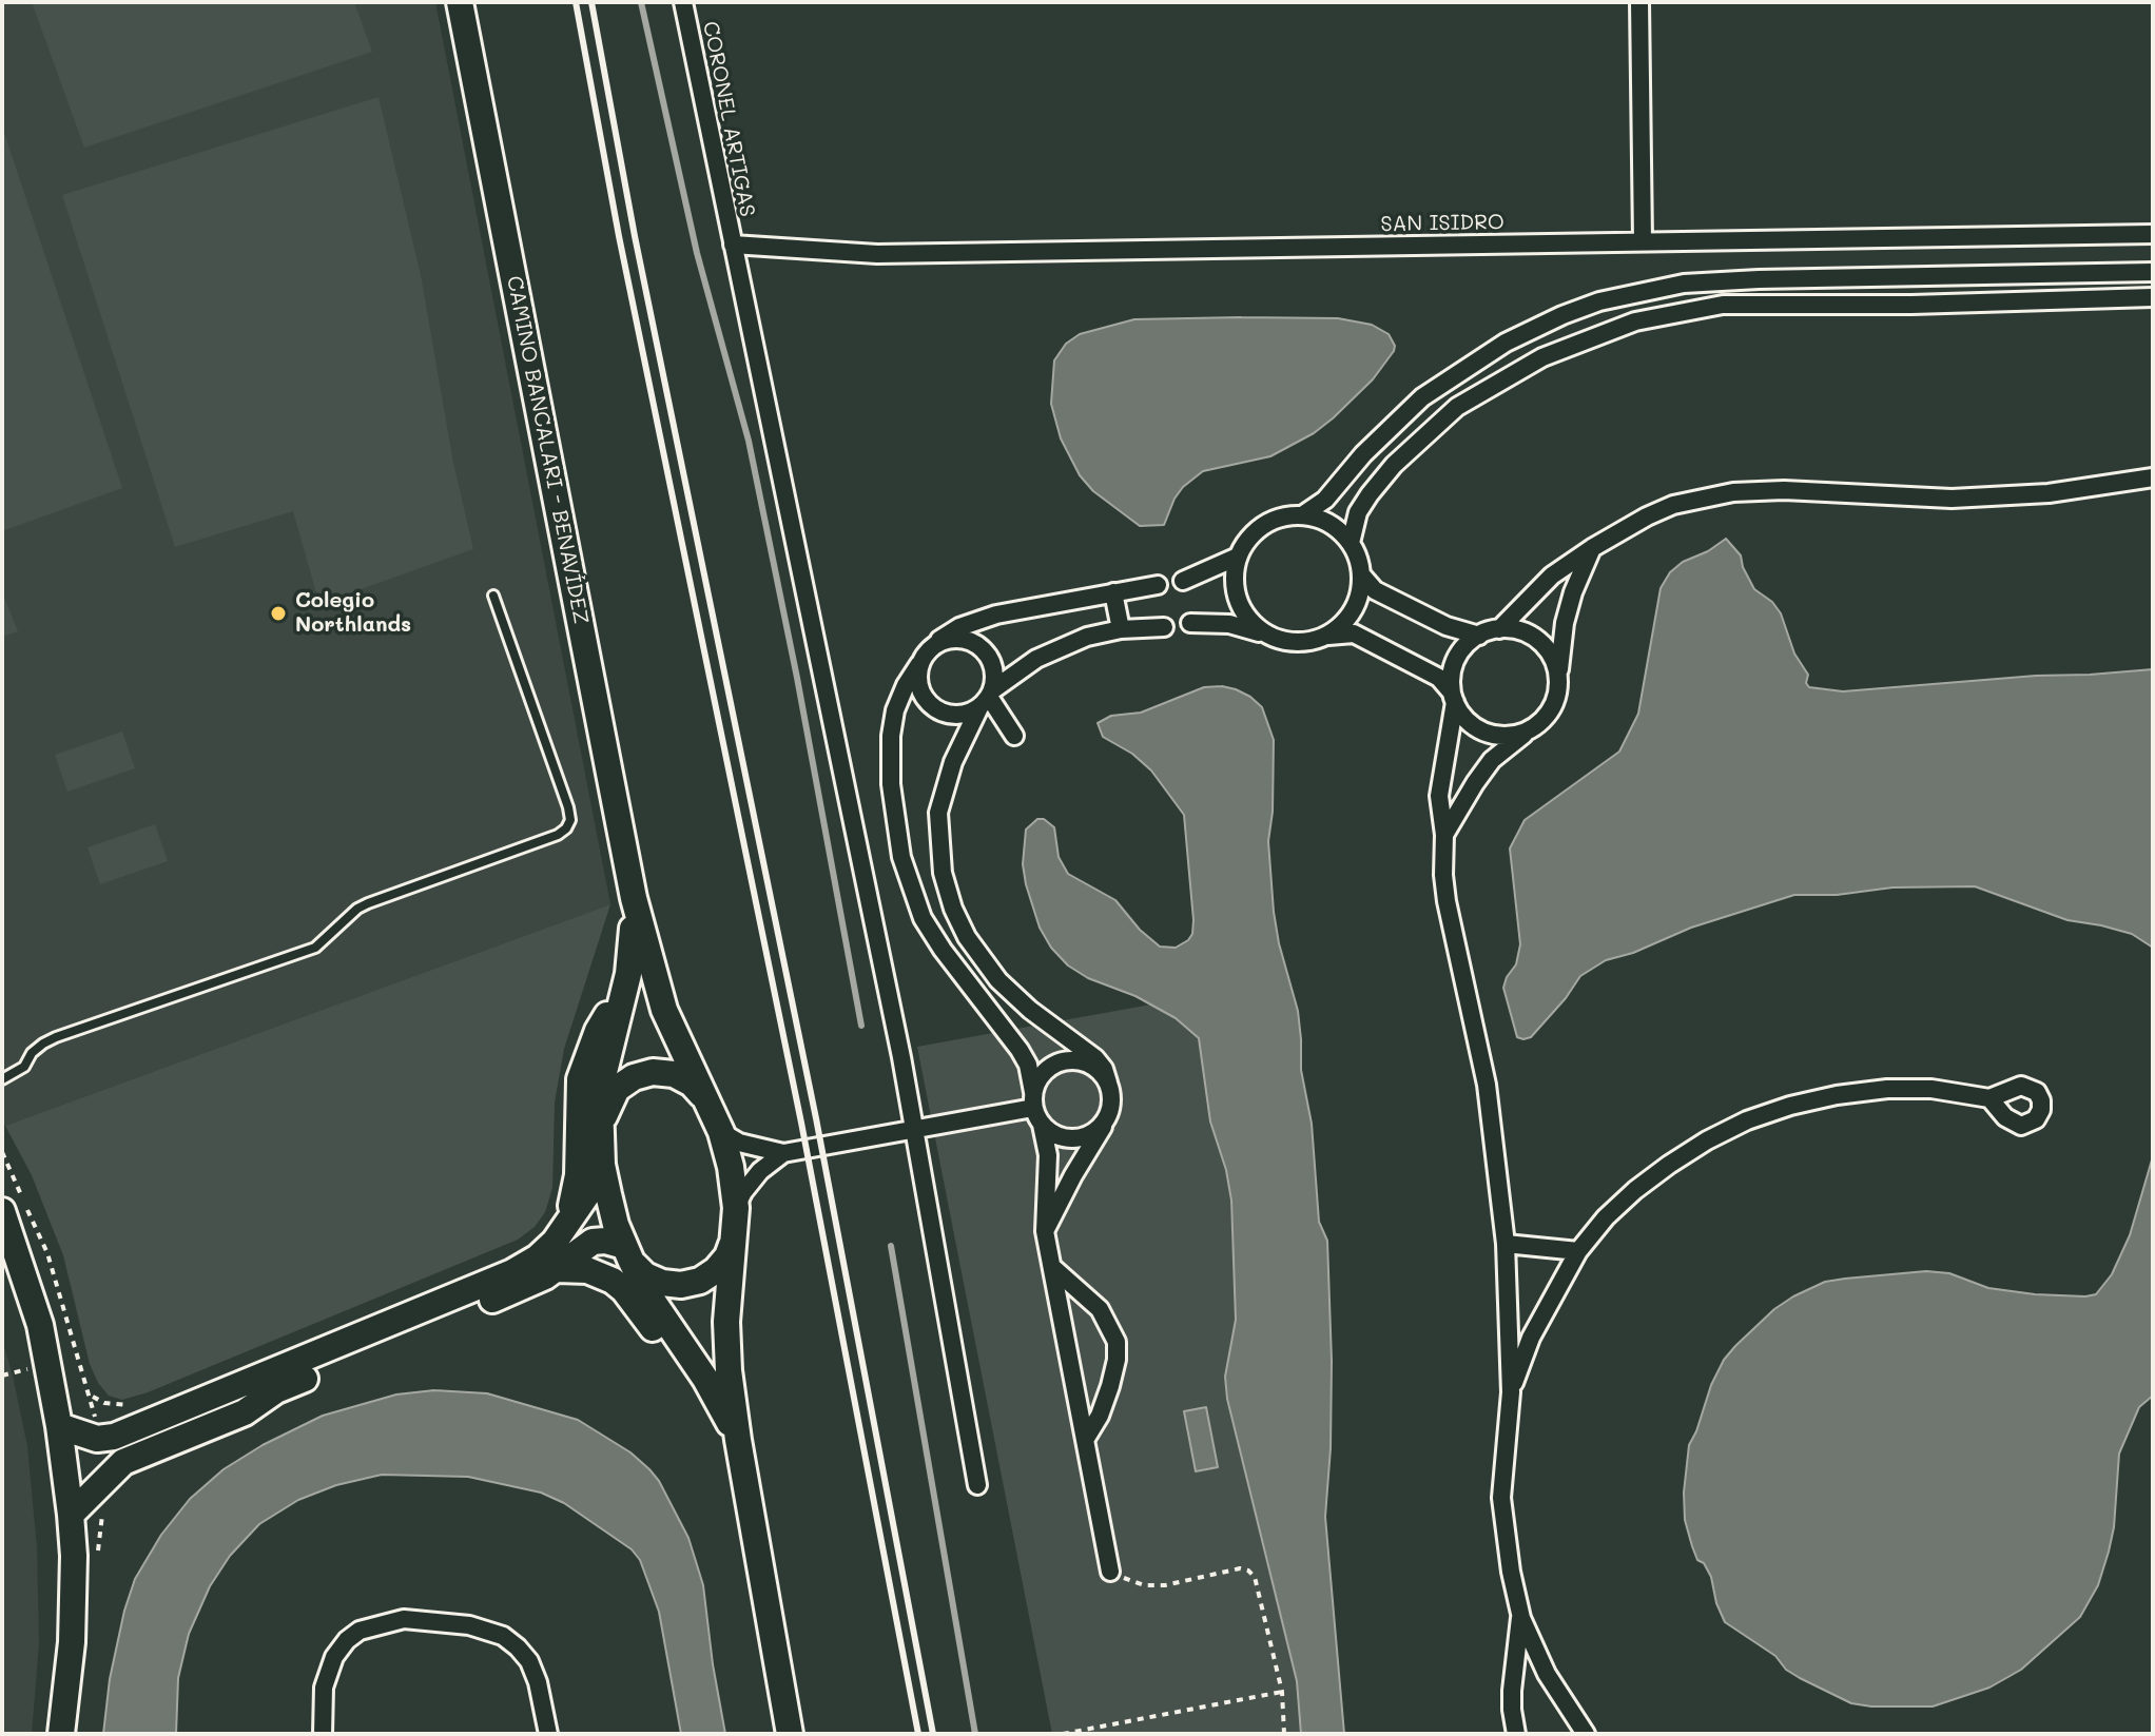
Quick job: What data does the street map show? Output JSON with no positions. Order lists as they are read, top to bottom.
{
  "streets": {
    "main road": ["CAMINO BANCALARI - BENAVÍDEZ"],
    "street": ["CORONEL ARTIGAS", "SAN ISIDRO"]
  },
  "crossings": [
    ["CORONEL ARTIGAS", "SAN ISIDRO"]
  ],
  "places": ["Colegio Northlands"]
}
